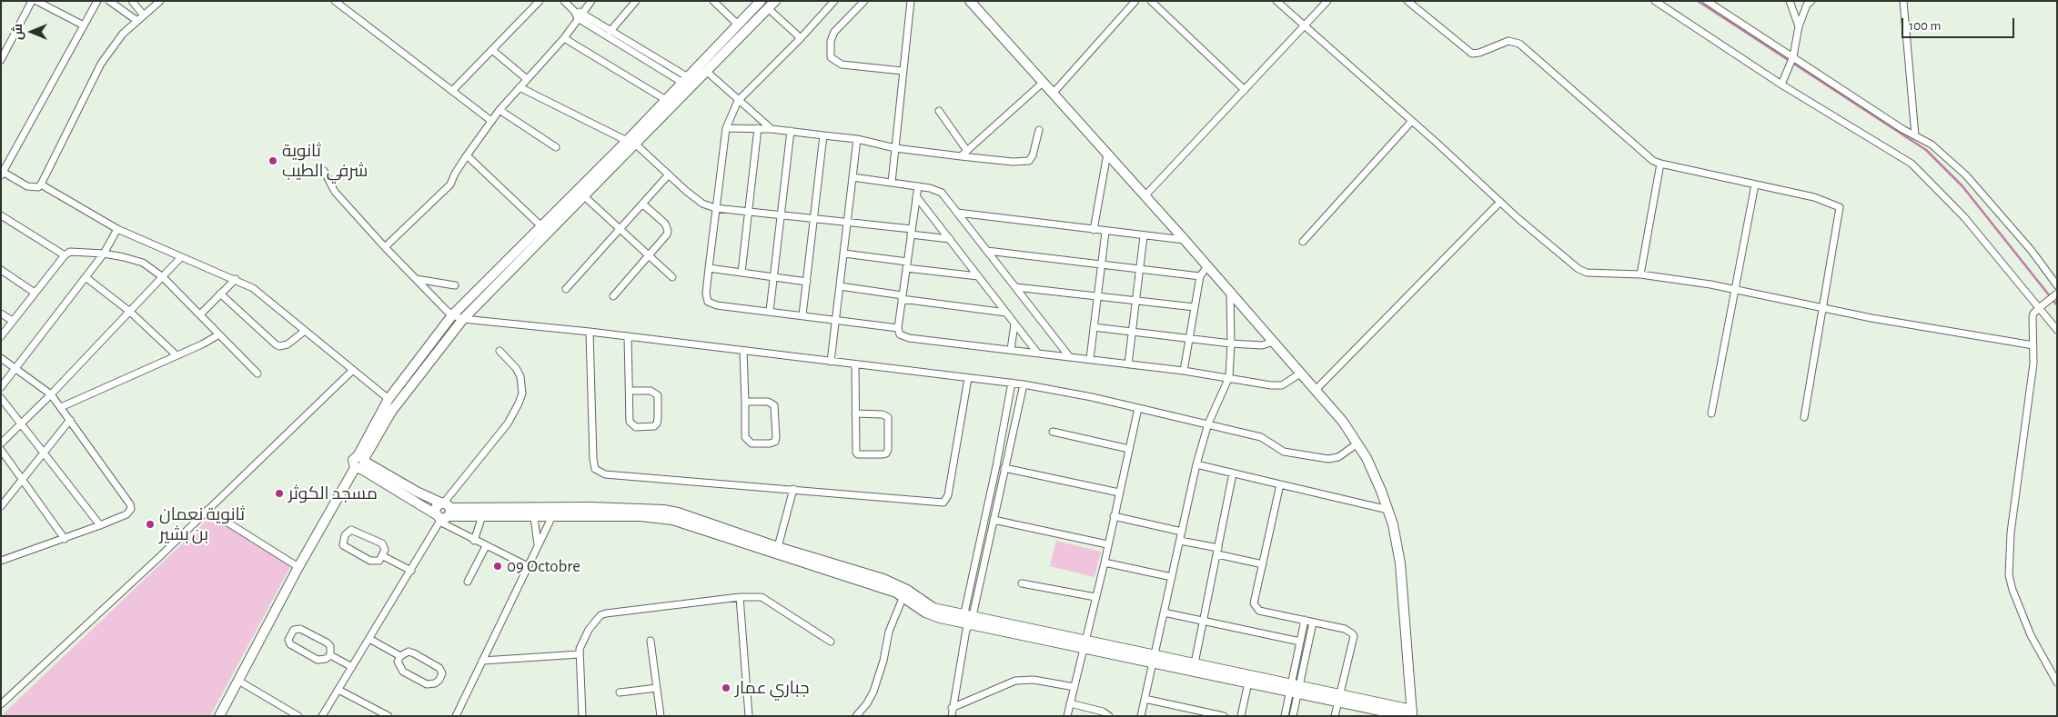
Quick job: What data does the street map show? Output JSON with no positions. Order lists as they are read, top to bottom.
{
  "places": [
    "ثانوية شرفي الطيب",
    "مسجد الكوثر",
    "ثانوية نعمان بن بشير",
    "09 Octobre",
    "جباري عمار"
  ],
  "scale_bar": "100 m",
  "north": "left"
}
